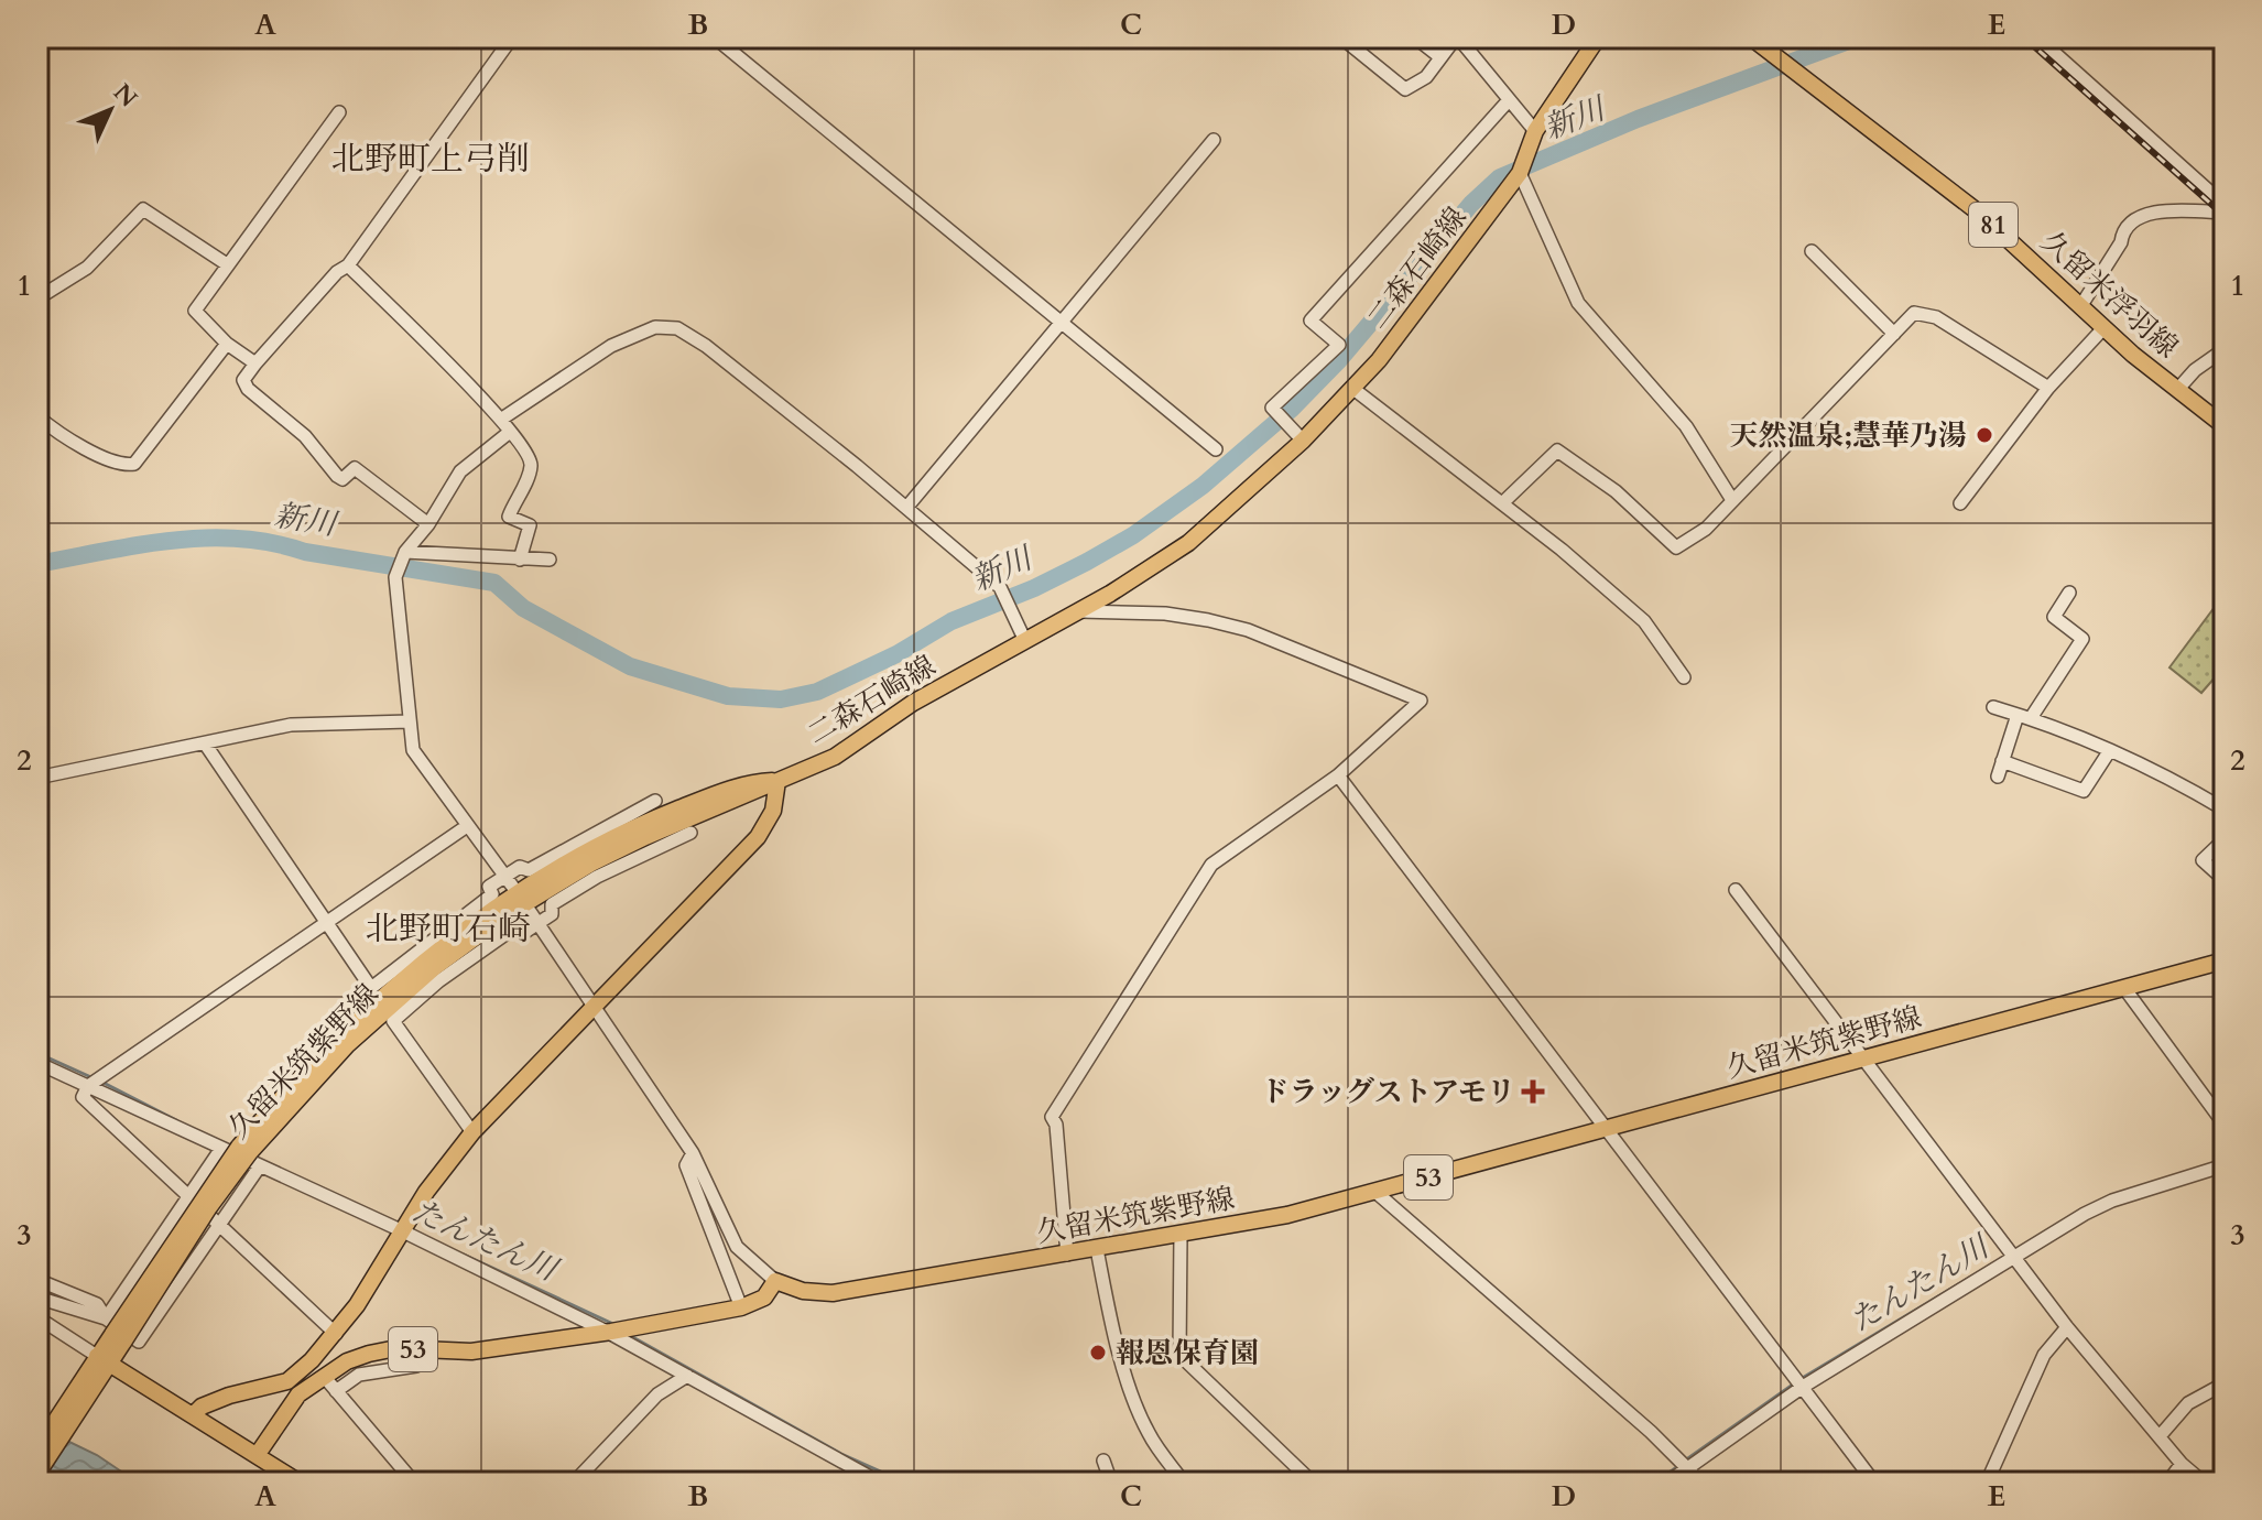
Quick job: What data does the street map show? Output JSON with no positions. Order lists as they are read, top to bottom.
{
  "streets": {
    "main road": [
      "81",
      "二森石崎線",
      "久留米浮羽線",
      "久留米筑紫野線",
      "53"
    ]
  },
  "crossings": [
    ["二森石崎線", "久留米筑紫野線"],
    ["久留米筑紫野線", "53"]
  ],
  "districts": ["北野町上弓削", "北野町石崎"],
  "water": ["新川", "たんたん川"],
  "places": {
    "other": ["天然温泉;慧華乃湯", "報恩保育園"],
    "health": ["ドラッグストアモリ"]
  },
  "north": "top right",
  "grid": {
    "columns": [
      "A",
      "B",
      "C",
      "D",
      "E"
    ],
    "rows": ["1", "2", "3"]
  }
}
